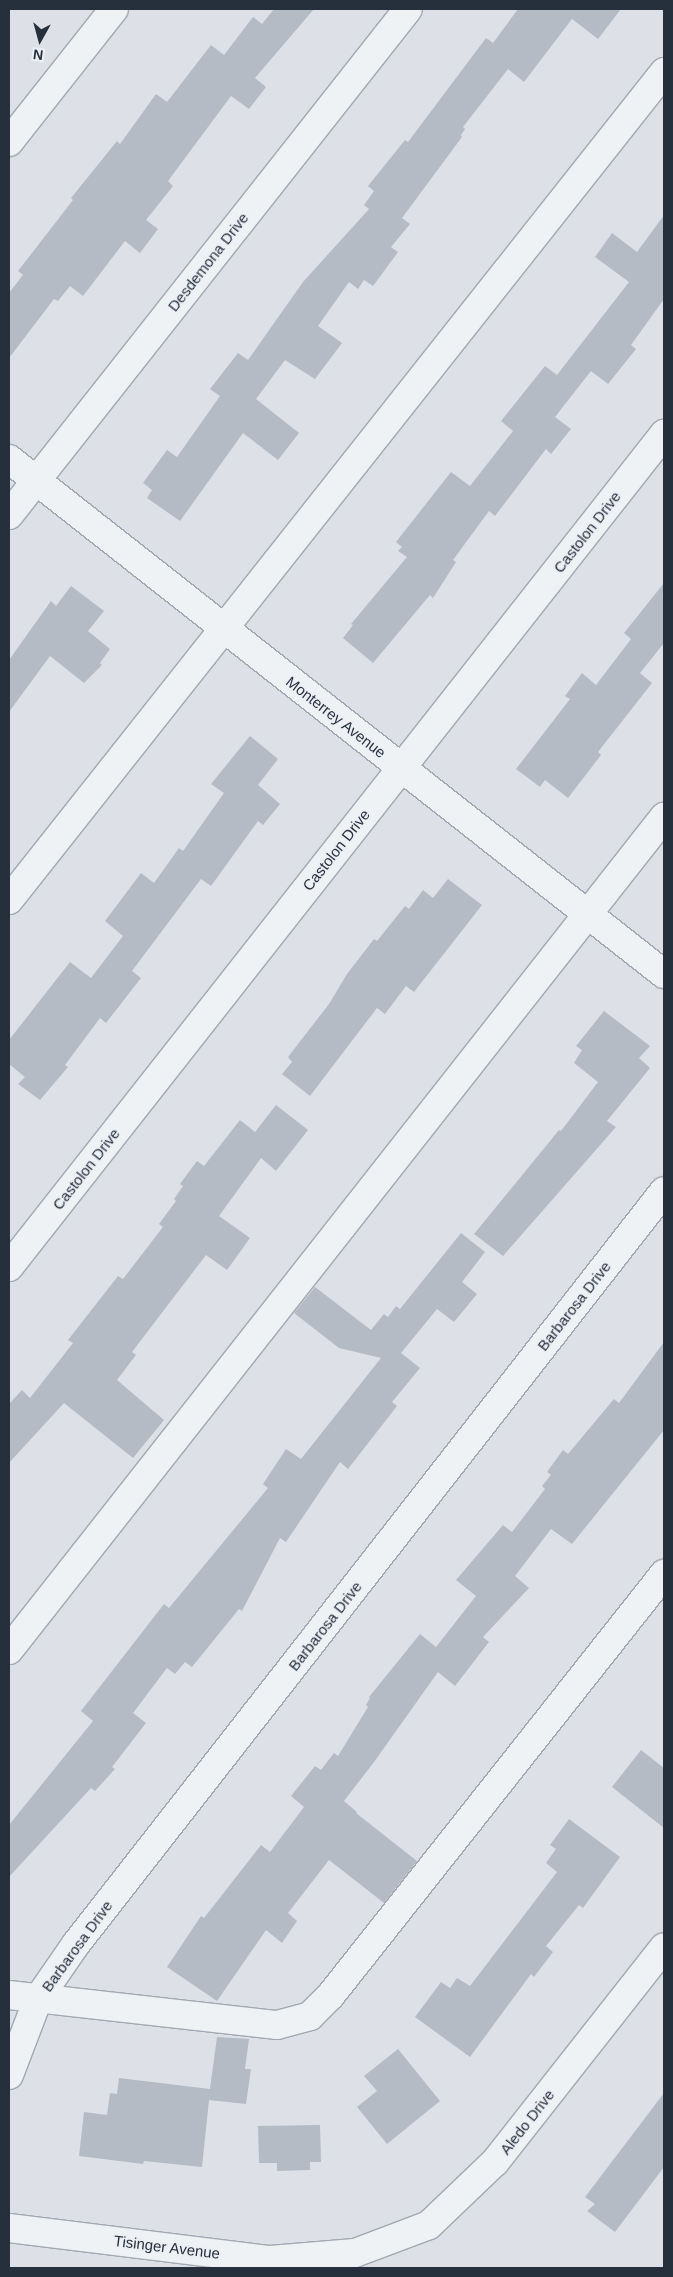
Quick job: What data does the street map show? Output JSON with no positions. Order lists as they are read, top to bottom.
{
  "streets": {
    "street": [
      "Desdemona Drive",
      "Castolon Drive",
      "Monterrey Avenue",
      "Barbarosa Drive",
      "Aledo Drive",
      "Tisinger Avenue"
    ]
  },
  "crossings": [
    ["Desdemona Drive", "Monterrey Avenue"],
    ["Castolon Drive", "Monterrey Avenue"],
    ["Aledo Drive", "Tisinger Avenue"]
  ],
  "north": "bottom"
}
